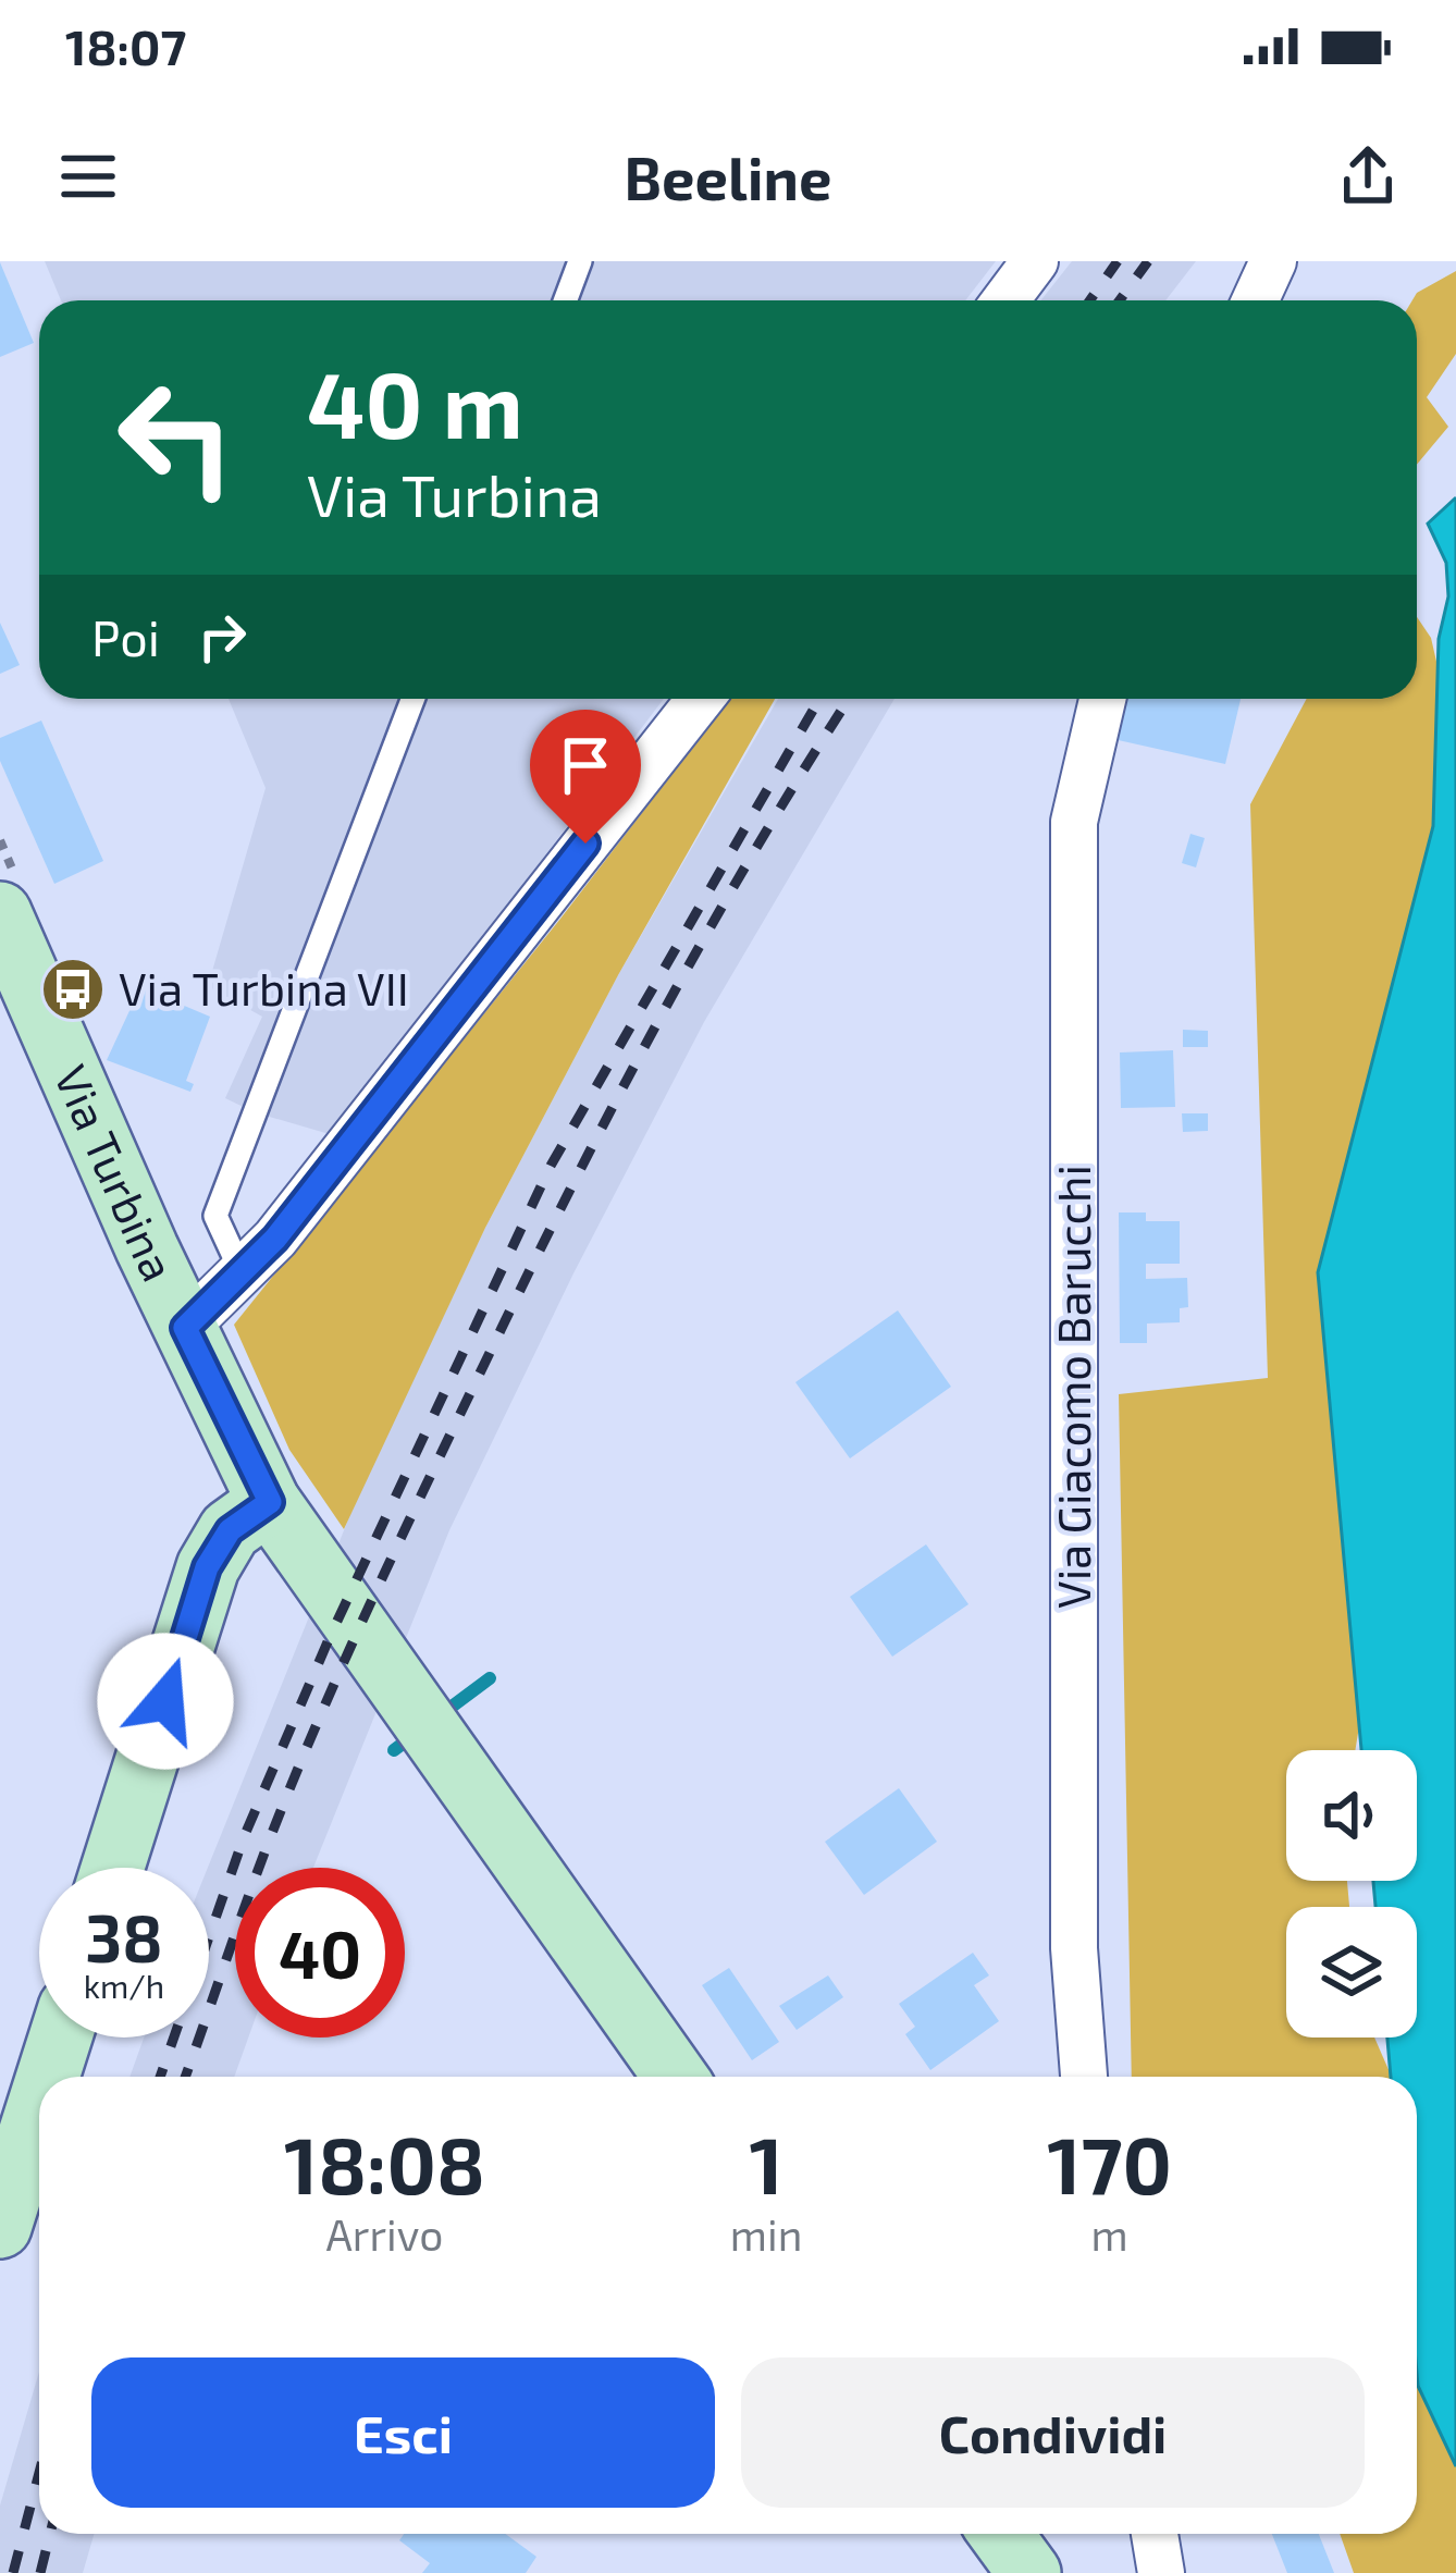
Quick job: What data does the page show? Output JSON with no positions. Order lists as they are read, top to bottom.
{
  "streets": {
    "street": ["Via Turbina", "Via Giacomo Barucchi"]
  },
  "places": {
    "bus stop": ["Via Turbina VII"]
  },
  "page": {
    "status": "18:07",
    "header": "Beeline",
    "turn": ["40 m", "Via Turbina"],
    "then": "Poi",
    "speed": "38 km/h",
    "limit": "40",
    "eta": [
      "18:08",
      "Arrivo",
      "1",
      "min",
      "170",
      "m"
    ],
    "buttons": ["Esci", "Condividi"]
  }
}
